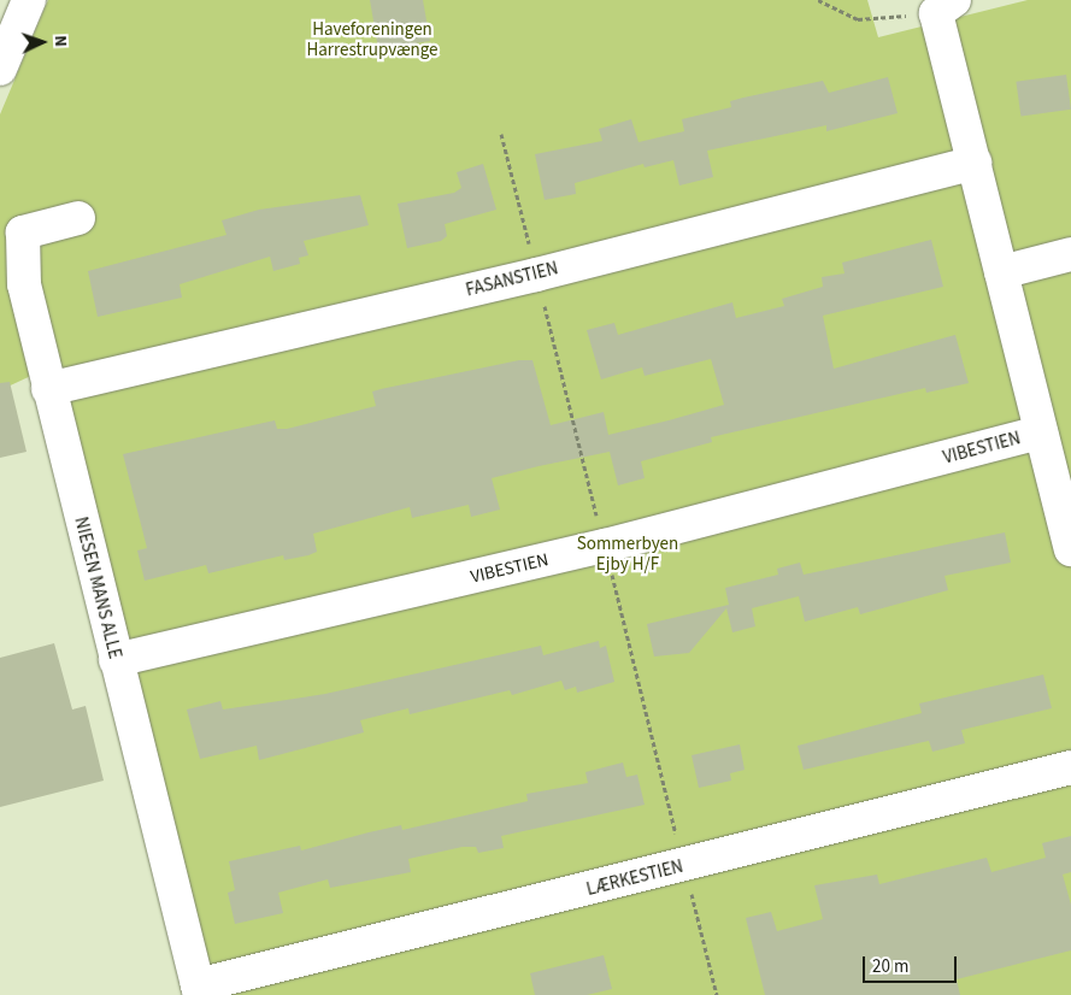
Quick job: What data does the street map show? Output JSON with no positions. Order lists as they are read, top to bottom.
{
  "streets": {
    "street": [
      "FASANSTIEN",
      "VIBESTIEN",
      "NIESEN MANS ALLE",
      "LÆRKESTIEN"
    ]
  },
  "crossings": [
    ["FASANSTIEN", "NIESEN MANS ALLE"],
    ["VIBESTIEN", "NIESEN MANS ALLE"],
    ["NIESEN MANS ALLE", "LÆRKESTIEN"]
  ],
  "parks": ["Haveforeningen Harrestrupvænge", "Sommerbyen Ejby H/F"],
  "scale_bar": "20 m",
  "north": "right"
}
